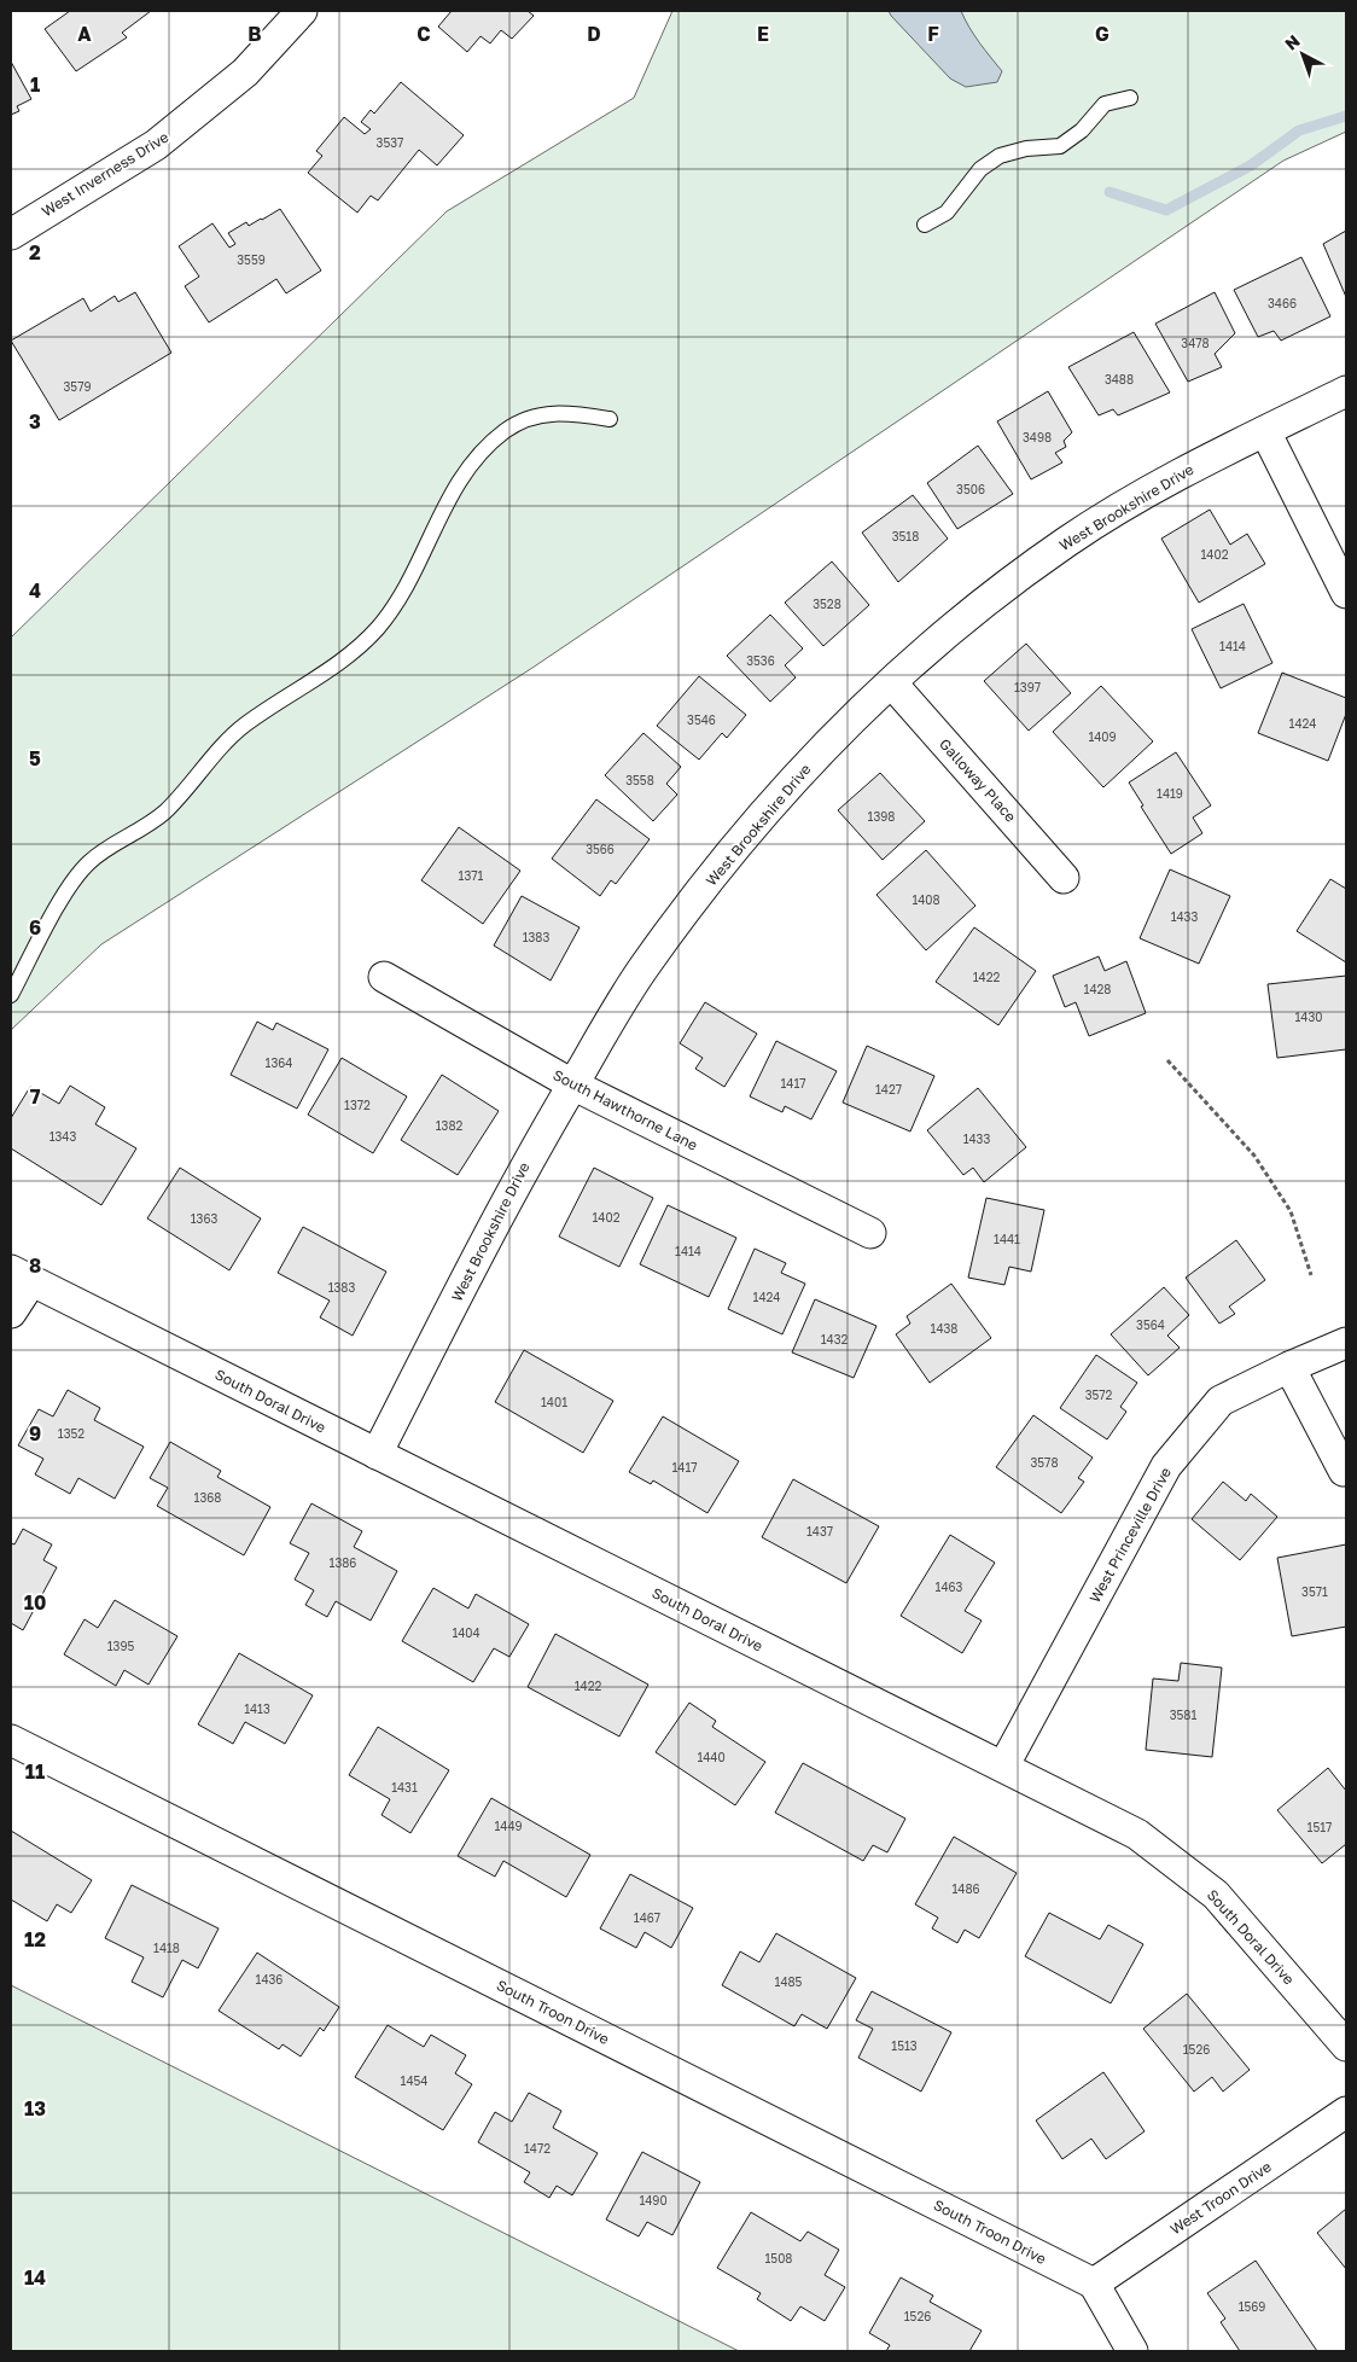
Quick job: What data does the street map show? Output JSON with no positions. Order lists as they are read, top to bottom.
{
  "streets": {
    "street": [
      "West Inverness Drive",
      "West Brookshire Drive",
      "Galloway Place",
      "South Hawthorne Lane",
      "South Doral Drive",
      "West Princeville Drive",
      "South Troon Drive",
      "West Troon Drive"
    ]
  },
  "crossings": [
    ["West Brookshire Drive", "Galloway Place"],
    ["West Brookshire Drive", "South Hawthorne Lane"],
    ["West Brookshire Drive", "South Doral Drive"],
    ["South Doral Drive", "West Princeville Drive"],
    ["South Troon Drive", "West Troon Drive"]
  ],
  "house_numbers": [
    "3537",
    "3559",
    "3466",
    "3478",
    "3488",
    "3579",
    "3498",
    "3506",
    "3518",
    "1402",
    "3528",
    "1414",
    "3536",
    "1397",
    "3546",
    "1424",
    "1409",
    "3558",
    "1419",
    "1398",
    "3566",
    "1371",
    "1408",
    "1433",
    "1383",
    "1422",
    "1428",
    "1430",
    "1364",
    "1417",
    "1427",
    "1372",
    "1382",
    "1343",
    "1433",
    "1402",
    "1363",
    "1441",
    "1414",
    "1383",
    "1424",
    "3564",
    "1438",
    "1432",
    "3572",
    "1401",
    "1352",
    "3578",
    "1417",
    "1368",
    "1437",
    "1386",
    "1463",
    "3571",
    "1404",
    "1395",
    "1422",
    "1413",
    "3581",
    "1440",
    "1431",
    "1449",
    "1517",
    "1486",
    "1467",
    "1418",
    "1436",
    "1485",
    "1513",
    "1526",
    "1454",
    "1472",
    "1490",
    "1508",
    "1569",
    "1526"
  ],
  "north": "top left",
  "grid": {
    "columns": [
      "A",
      "B",
      "C",
      "D",
      "E",
      "F",
      "G"
    ],
    "rows": [
      "1",
      "2",
      "3",
      "4",
      "5",
      "6",
      "7",
      "8",
      "9",
      "10",
      "11",
      "12",
      "13",
      "14"
    ]
  }
}
